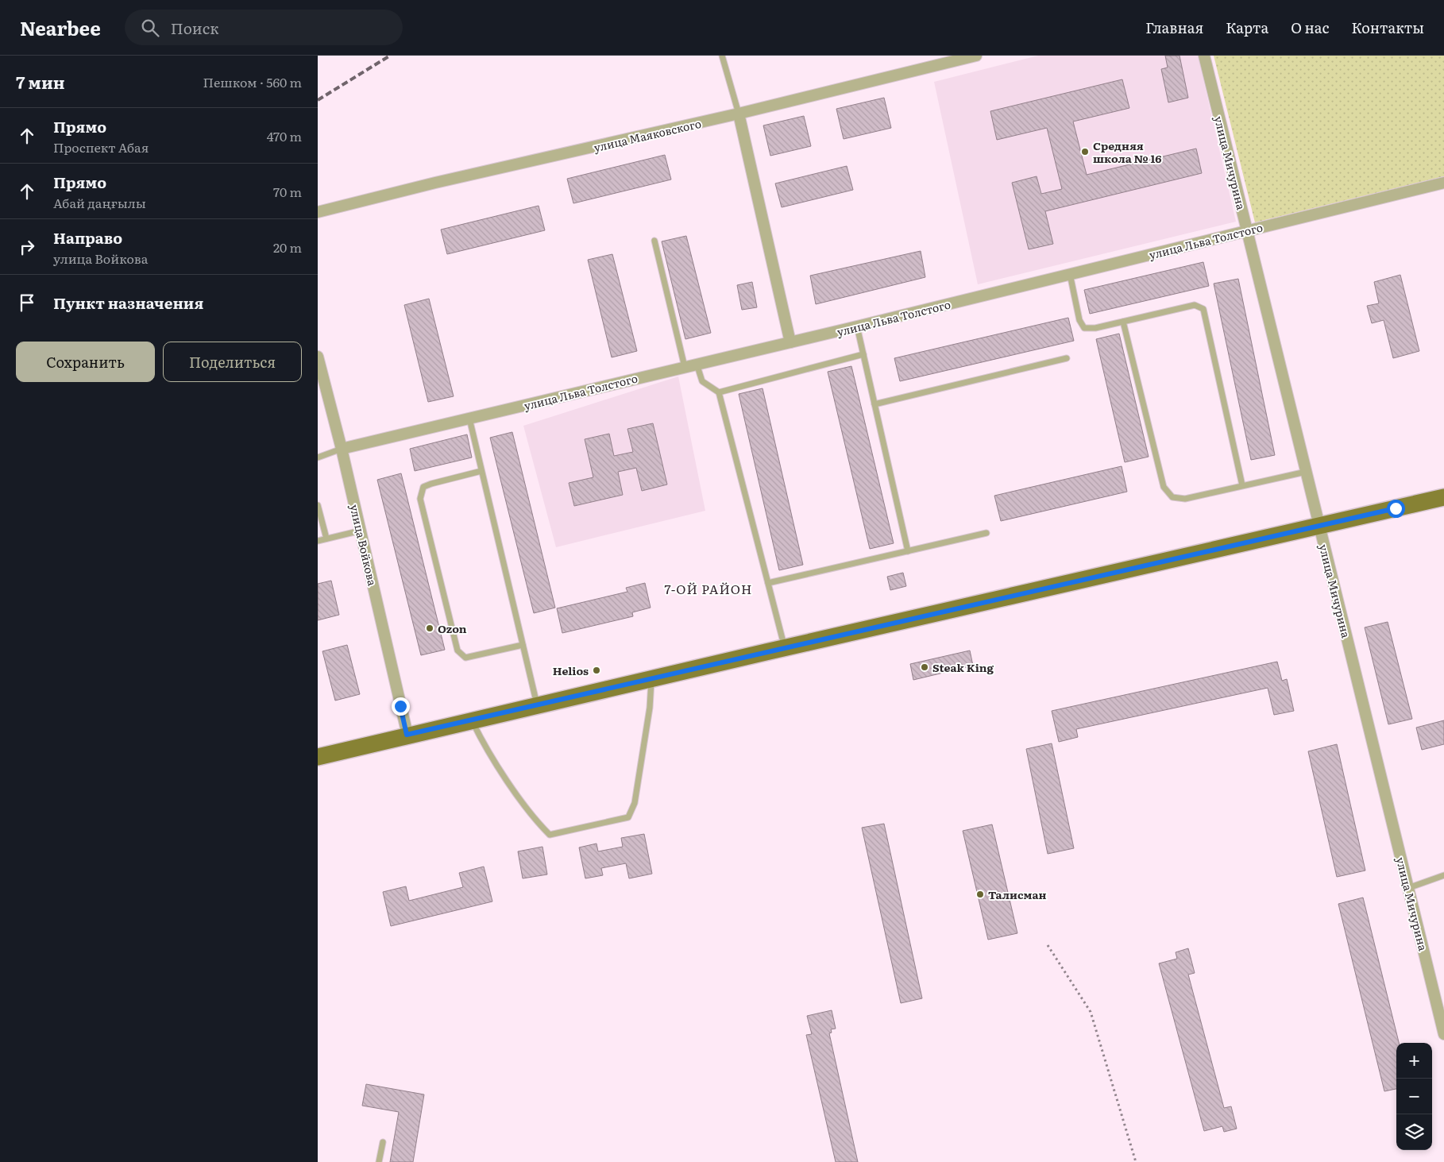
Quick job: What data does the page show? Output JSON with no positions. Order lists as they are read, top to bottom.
{
  "streets": {
    "street": [
      "улица Маяковского",
      "улица Мичурина",
      "улица Льва Толстого",
      "улица Войкова"
    ]
  },
  "crossings": [
    ["улица Мичурина", "улица Льва Толстого"],
    ["улица Льва Толстого", "улица Войкова"]
  ],
  "districts": ["7-ОЙ РАЙОН"],
  "places": [
    "Средняя школа № 16",
    "Ozon",
    "Steak King",
    "Helios",
    "Талисман"
  ],
  "page": {
    "header": "Nearbee",
    "search": "Поиск",
    "nav": [
      "Главная",
      "Карта",
      "О нас",
      "Контакты"
    ],
    "heading": ["7 мин", "Пешком · 560 m"],
    "list": [
      ["Прямо", "Проспект Абая", "470 m"],
      ["Прямо", "Абай даңғылы", "70 m"],
      ["Направо", "улица Войкова", "20 m"],
      "Пункт назначения"
    ],
    "buttons": ["Сохранить", "Поделиться"],
    "map_buttons": ["+", "−"]
  }
}
